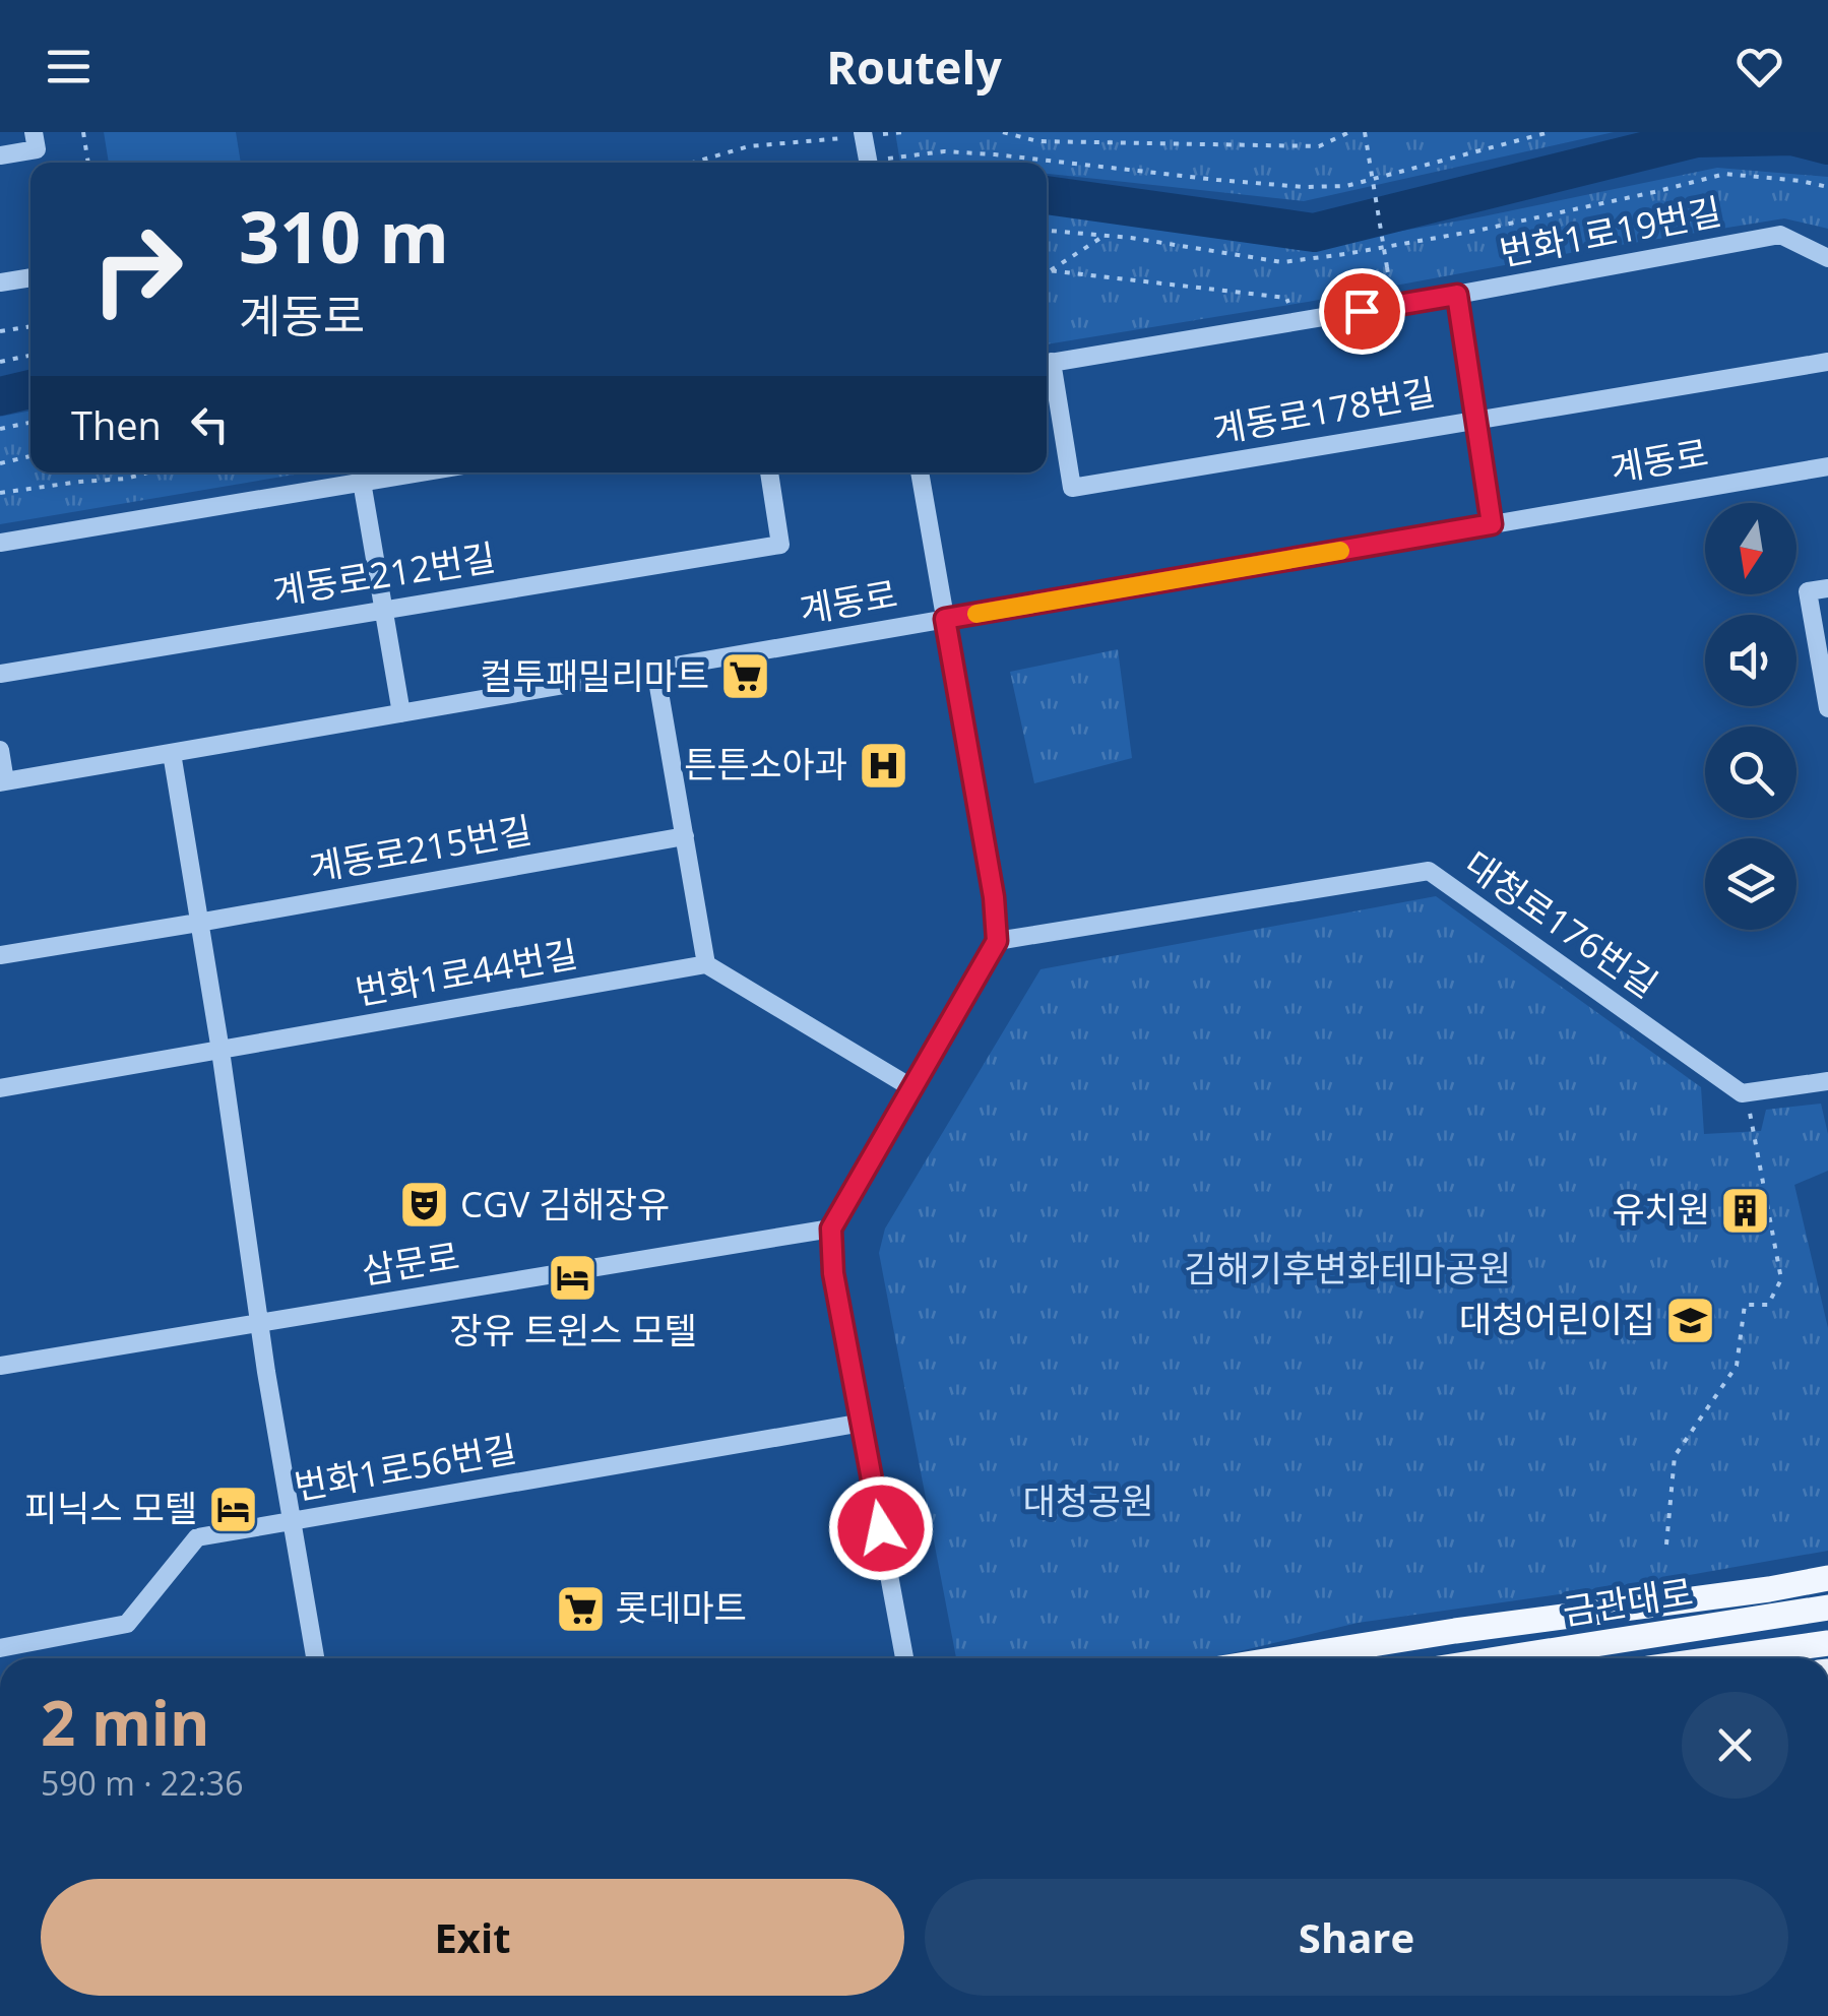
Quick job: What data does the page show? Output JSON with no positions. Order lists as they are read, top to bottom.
{
  "streets": {
    "main road": ["금관대로"],
    "street": [
      "번화1로19번길",
      "계동로178번길",
      "계동로",
      "계동로212번길",
      "계동로215번길",
      "대청로176번길",
      "번화1로44번길",
      "삼문로",
      "번화1로56번길"
    ]
  },
  "parks": ["김해기후변화테마공원", "대청공원"],
  "places": {
    "supermarket": ["컬투패밀리마트", "롯데마트"],
    "hospital": ["튼튼소아과"],
    "theatre": ["CGV 김해장유"],
    "building": ["유치원"],
    "hotel": ["장유 트윈스 모텔", "피닉스 모텔"],
    "school or university": ["대청어린이집"]
  },
  "north": "bottom",
  "page": {
    "header": "Routely",
    "turn": ["310 m", "계동로"],
    "then": "Then",
    "heading": ["2 min", "590 m · 22:36"],
    "buttons": ["Exit", "Share"]
  }
}
